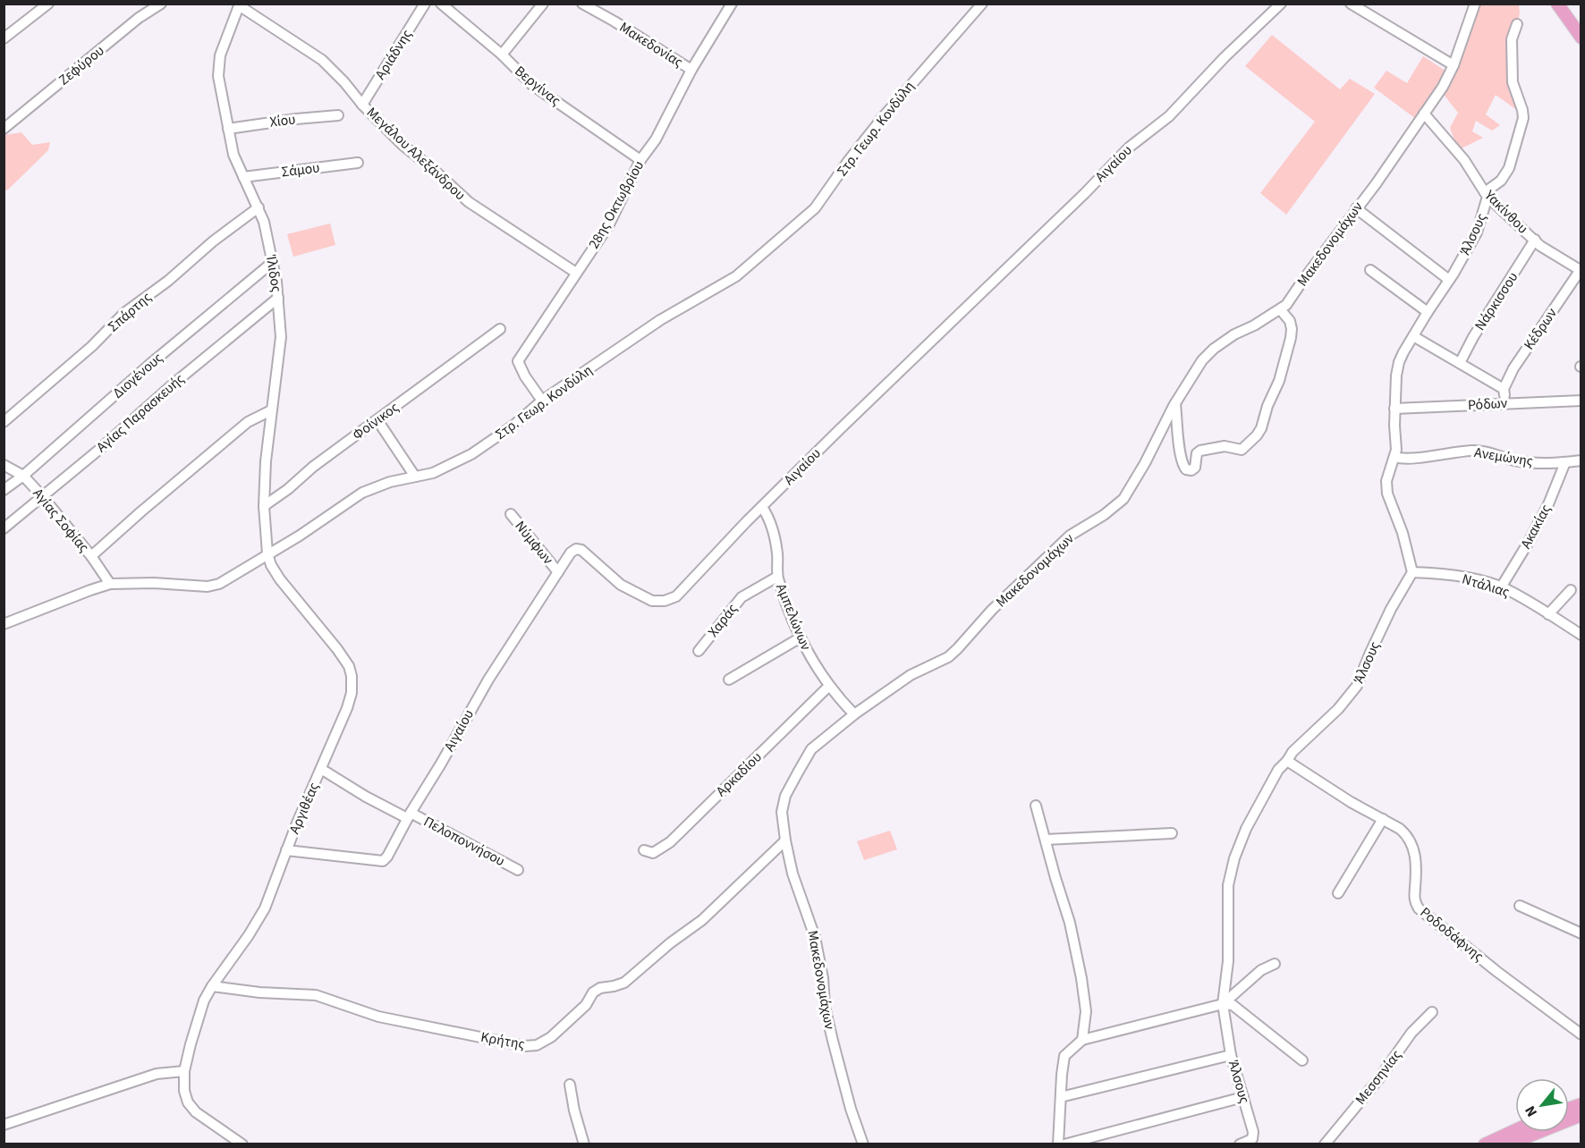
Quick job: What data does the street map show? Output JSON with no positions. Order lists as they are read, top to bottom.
{
  "streets": {
    "street": [
      "Μακεδονίας",
      "Αριάδνης",
      "Ζεφύρου",
      "Βεργίνας",
      "Χίου",
      "Στρ. Γεωρ. Κονδύλη",
      "Μεγάλου Αλεξάνδρου",
      "Αιγαίου",
      "Σάμου",
      "28ης Οκτωβρίου",
      "Υακίνθου",
      "Άλσους",
      "Μακεδονομάχων",
      "Ίλιδος",
      "Νάρκισσου",
      "Σπάρτης",
      "Κέδρων",
      "Διογένους",
      "Ρόδων",
      "Αγίας Παρασκευής",
      "Φοίνικος",
      "Ανεμώνης",
      "Αγίας Σοφίας",
      "Ακακίας",
      "Νύμφων",
      "Ντάλιας",
      "Αμπελώνων",
      "Χαράς",
      "Αρκαδίου",
      "Αργιθέας",
      "Πελοποννήσου",
      "Ροδοδάφνης",
      "Κρήτης",
      "Μεσσηνίας"
    ]
  },
  "crossings": [
    ["Μακεδονίας", "28ης Οκτωβρίου"],
    ["Αριάδνης", "Μεγάλου Αλεξάνδρου"],
    ["Βεργίνας", "28ης Οκτωβρίου"],
    ["Χίου", "Ίλιδος"],
    ["Στρ. Γεωρ. Κονδύλη", "28ης Οκτωβρίου"],
    ["Στρ. Γεωρ. Κονδύλη", "Ίλιδος"],
    ["Στρ. Γεωρ. Κονδύλη", "Αγίας Σοφίας"],
    ["Στρ. Γεωρ. Κονδύλη", "Αργιθέας"],
    ["Μεγάλου Αλεξάνδρου", "28ης Οκτωβρίου"],
    ["Μεγάλου Αλεξάνδρου", "Ίλιδος"],
    ["Αιγαίου", "Νύμφων"],
    ["Αιγαίου", "Αμπελώνων"],
    ["Αιγαίου", "Αργιθέας"],
    ["Αιγαίου", "Πελοποννήσου"],
    ["Σάμου", "Ίλιδος"],
    ["Υακίνθου", "Άλσους"],
    ["Υακίνθου", "Μακεδονομάχων"],
    ["Υακίνθου", "Νάρκισσου"],
    ["Υακίνθου", "Κέδρων"],
    ["Άλσους", "Ρόδων"],
    ["Άλσους", "Ανεμώνης"],
    ["Άλσους", "Ντάλιας"],
    ["Άλσους", "Ροδοδάφνης"],
    ["Μακεδονομάχων", "Αμπελώνων"],
    ["Μακεδονομάχων", "Κρήτης"],
    ["Ίλιδος", "Σπάρτης"],
    ["Ίλιδος", "Διογένους"],
    ["Ίλιδος", "Αγίας Παρασκευής"],
    ["Ίλιδος", "Φοίνικος"],
    ["Ίλιδος", "Αργιθέας"],
    ["Διογένους", "Αγίας Σοφίας"],
    ["Αγίας Παρασκευής", "Αγίας Σοφίας"],
    ["Ανεμώνης", "Ακακίας"],
    ["Ακακίας", "Ντάλιας"],
    ["Αμπελώνων", "Χαράς"],
    ["Αμπελώνων", "Αρκαδίου"],
    ["Αργιθέας", "Πελοποννήσου"],
    ["Αργιθέας", "Κρήτης"]
  ],
  "north": "bottom left"
}
